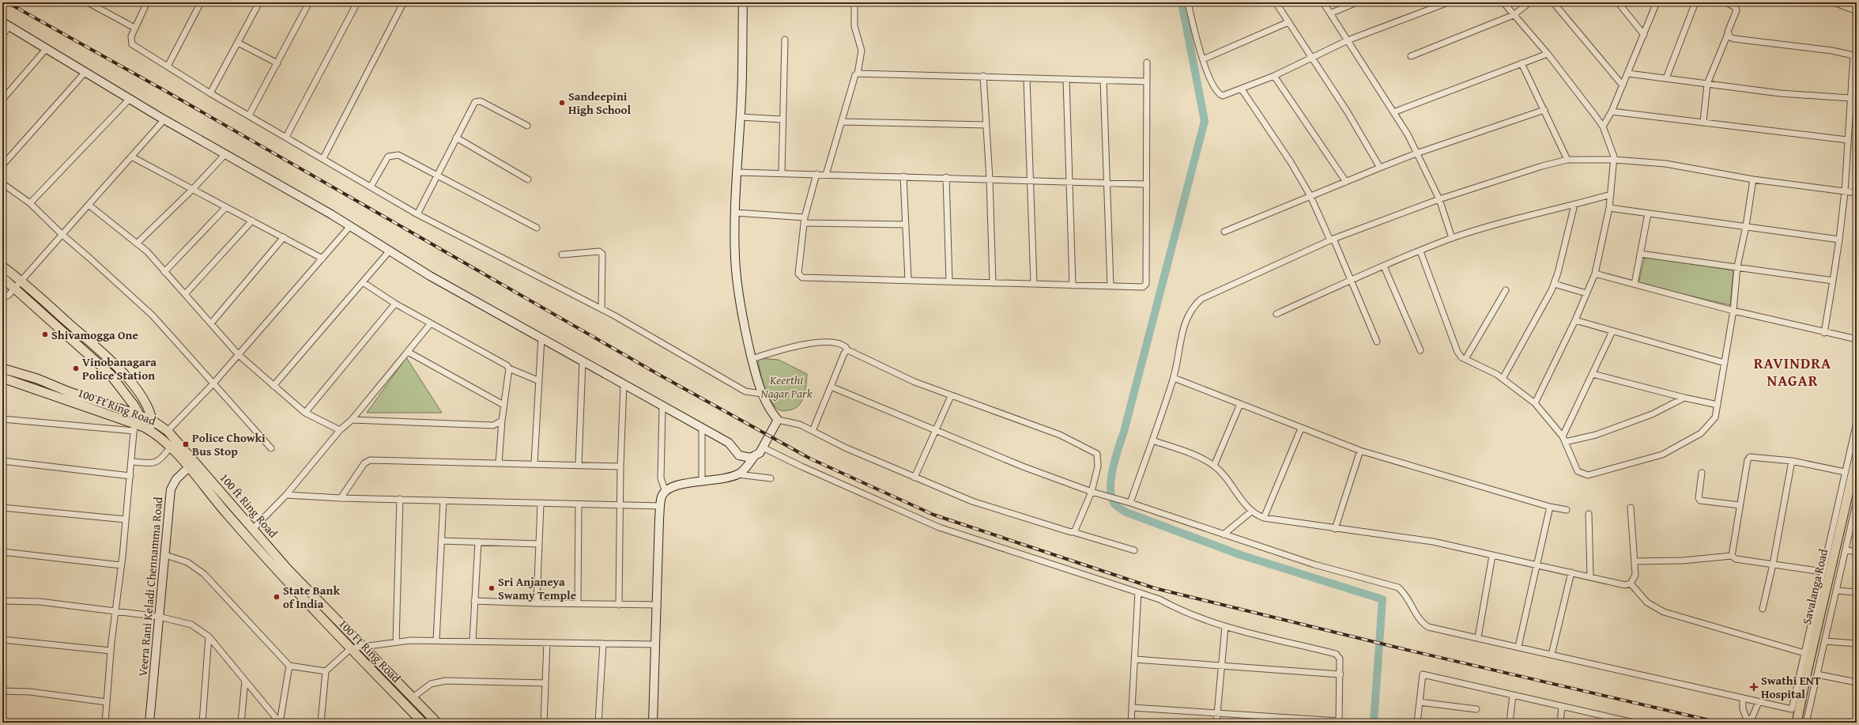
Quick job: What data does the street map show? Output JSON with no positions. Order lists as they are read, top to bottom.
{
  "streets": {
    "main road": ["100 Ft Ring Road", "100 ft Ring Road", "Savalanga Road"],
    "street": ["Veera Rani Keladi Chennamma Road"]
  },
  "crossings": [
    ["100 Ft Ring Road", "Veera Rani Keladi Chennamma Road"],
    ["100 ft Ring Road", "Veera Rani Keladi Chennamma Road"]
  ],
  "districts": ["RAVINDRA NAGAR"],
  "parks": ["Keerthi Nagar Park"],
  "places": {
    "other": [
      "Sandeepini High School",
      "Shivamogga One",
      "Vinobanagara Police Station",
      "Sri Anjaneya Swamy Temple",
      "State Bank of India"
    ],
    "transit": ["Police Chowki Bus Stop"],
    "health": ["Swathi ENT Hospital"]
  }
}
